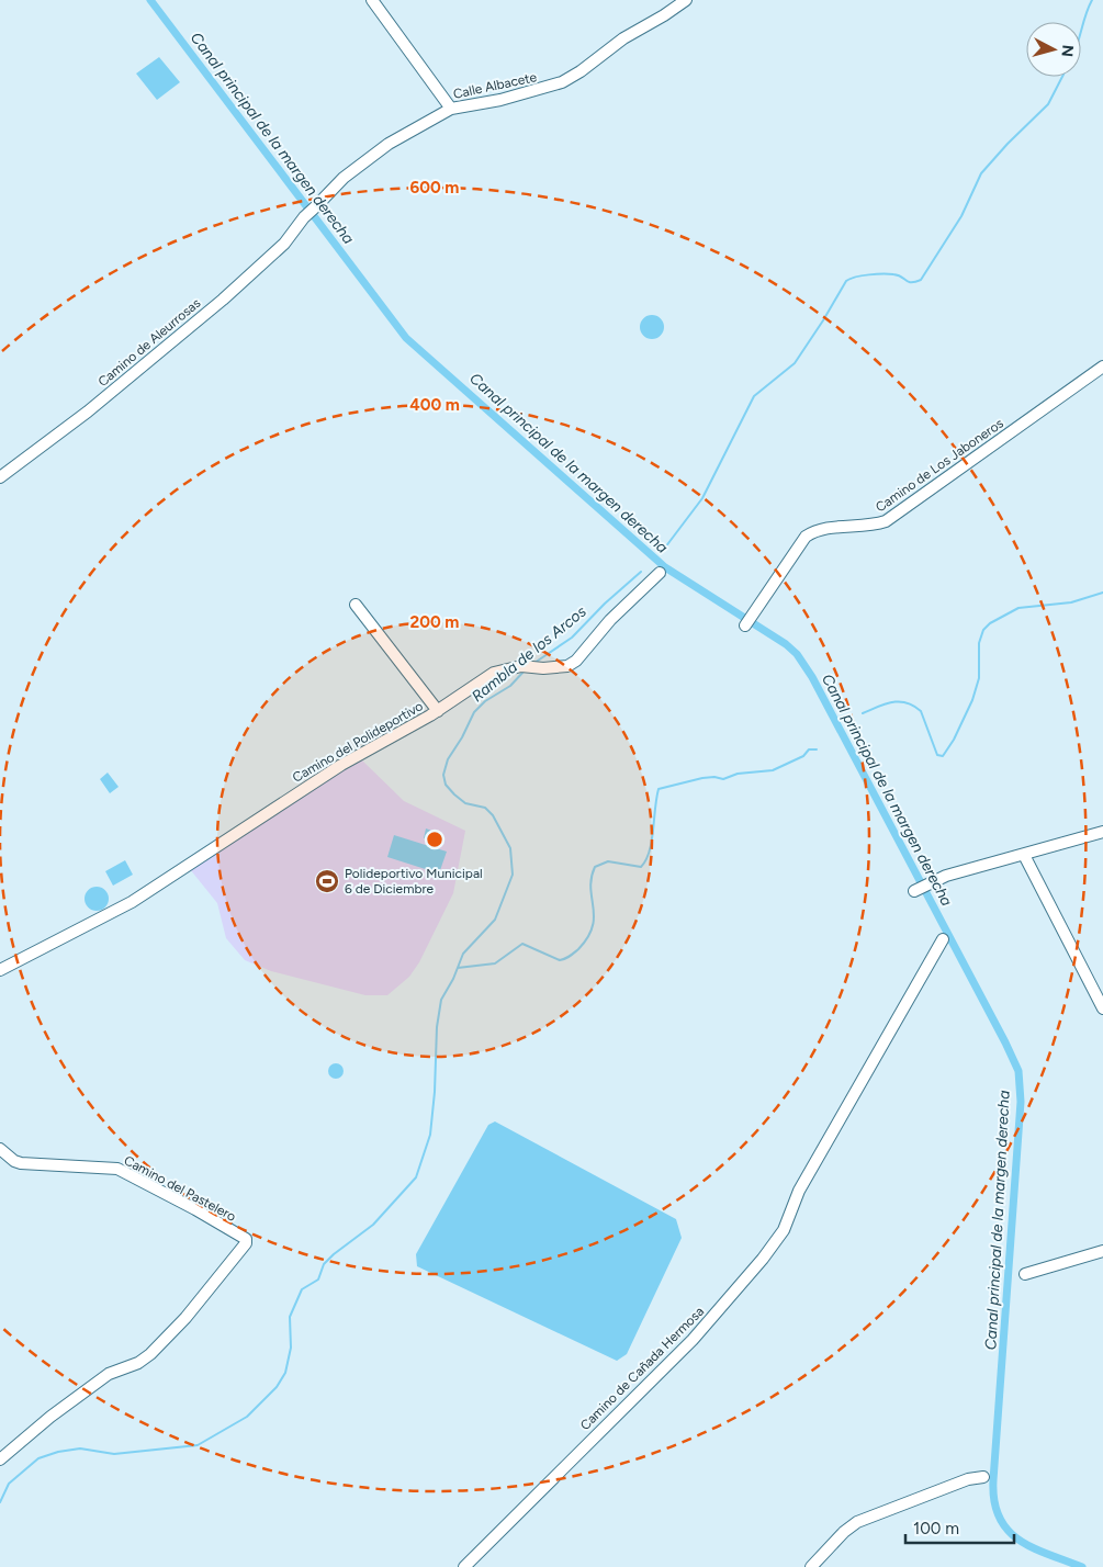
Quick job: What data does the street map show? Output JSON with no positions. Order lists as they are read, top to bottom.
{
  "streets": {
    "street": [
      "Calle Albacete",
      "Camino de Aleurrosas",
      "Camino de Los Jaboneros",
      "Camino del Polideportivo",
      "Camino del Pastelero",
      "Camino de Cañada Hermosa"
    ]
  },
  "crossings": [
    ["Calle Albacete", "Camino de Aleurrosas"]
  ],
  "water": ["Canal principal de la margen derecha", "Rambla de los Arcos"],
  "places": {
    "sports": ["Polideportivo Municipal 6 de Diciembre"]
  },
  "scale_bar": "100 m",
  "north": "right",
  "rings": ["600 m", "400 m", "200 m"]
}
